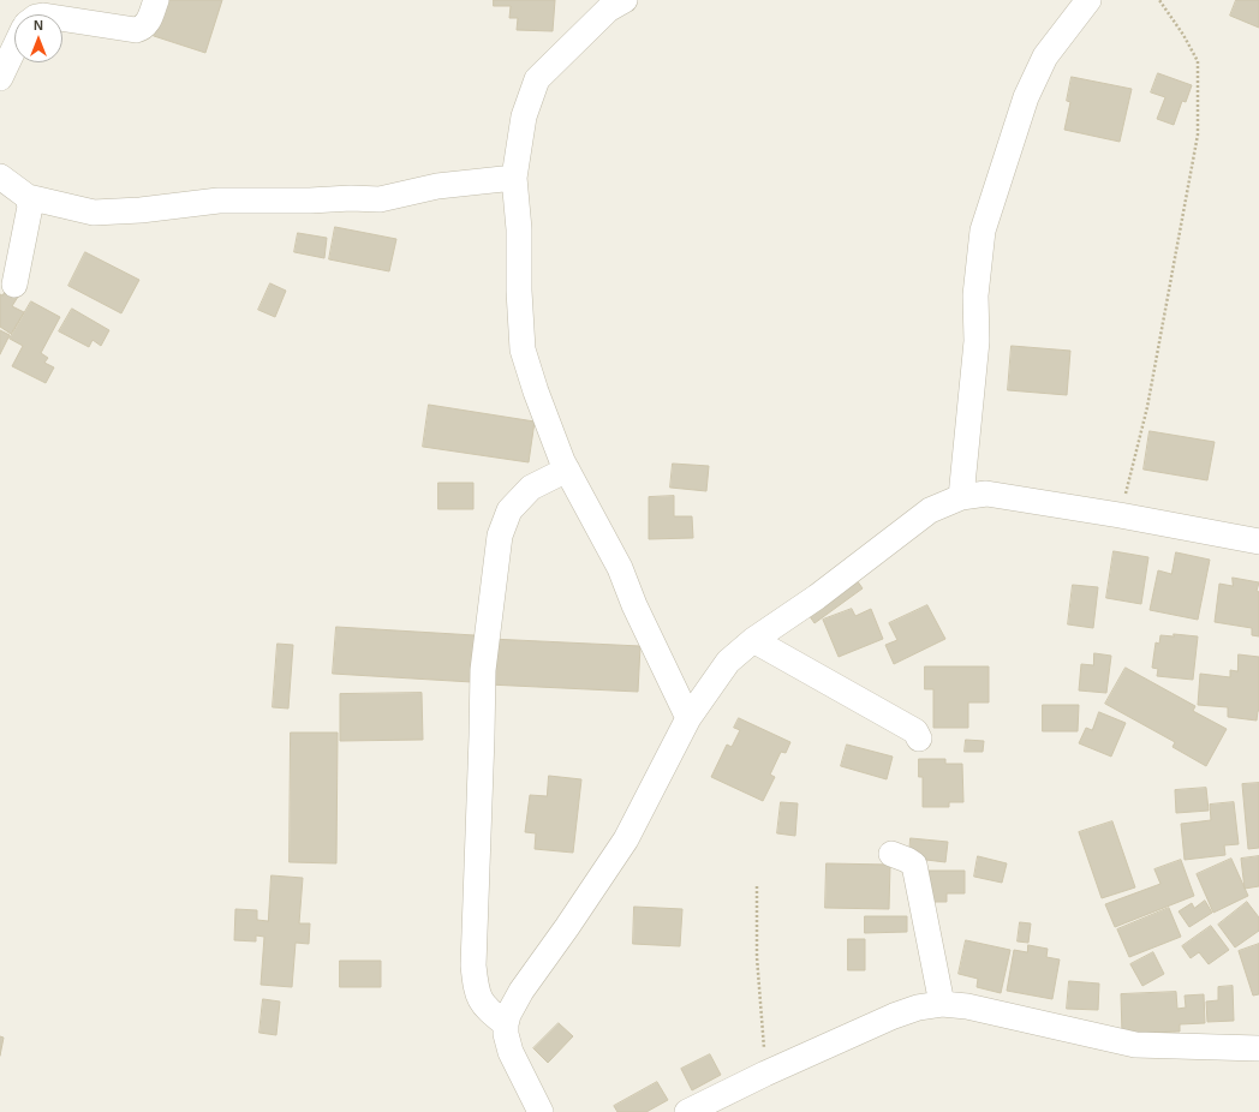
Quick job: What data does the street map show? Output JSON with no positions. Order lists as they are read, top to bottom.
{
  "north": "top"
}
